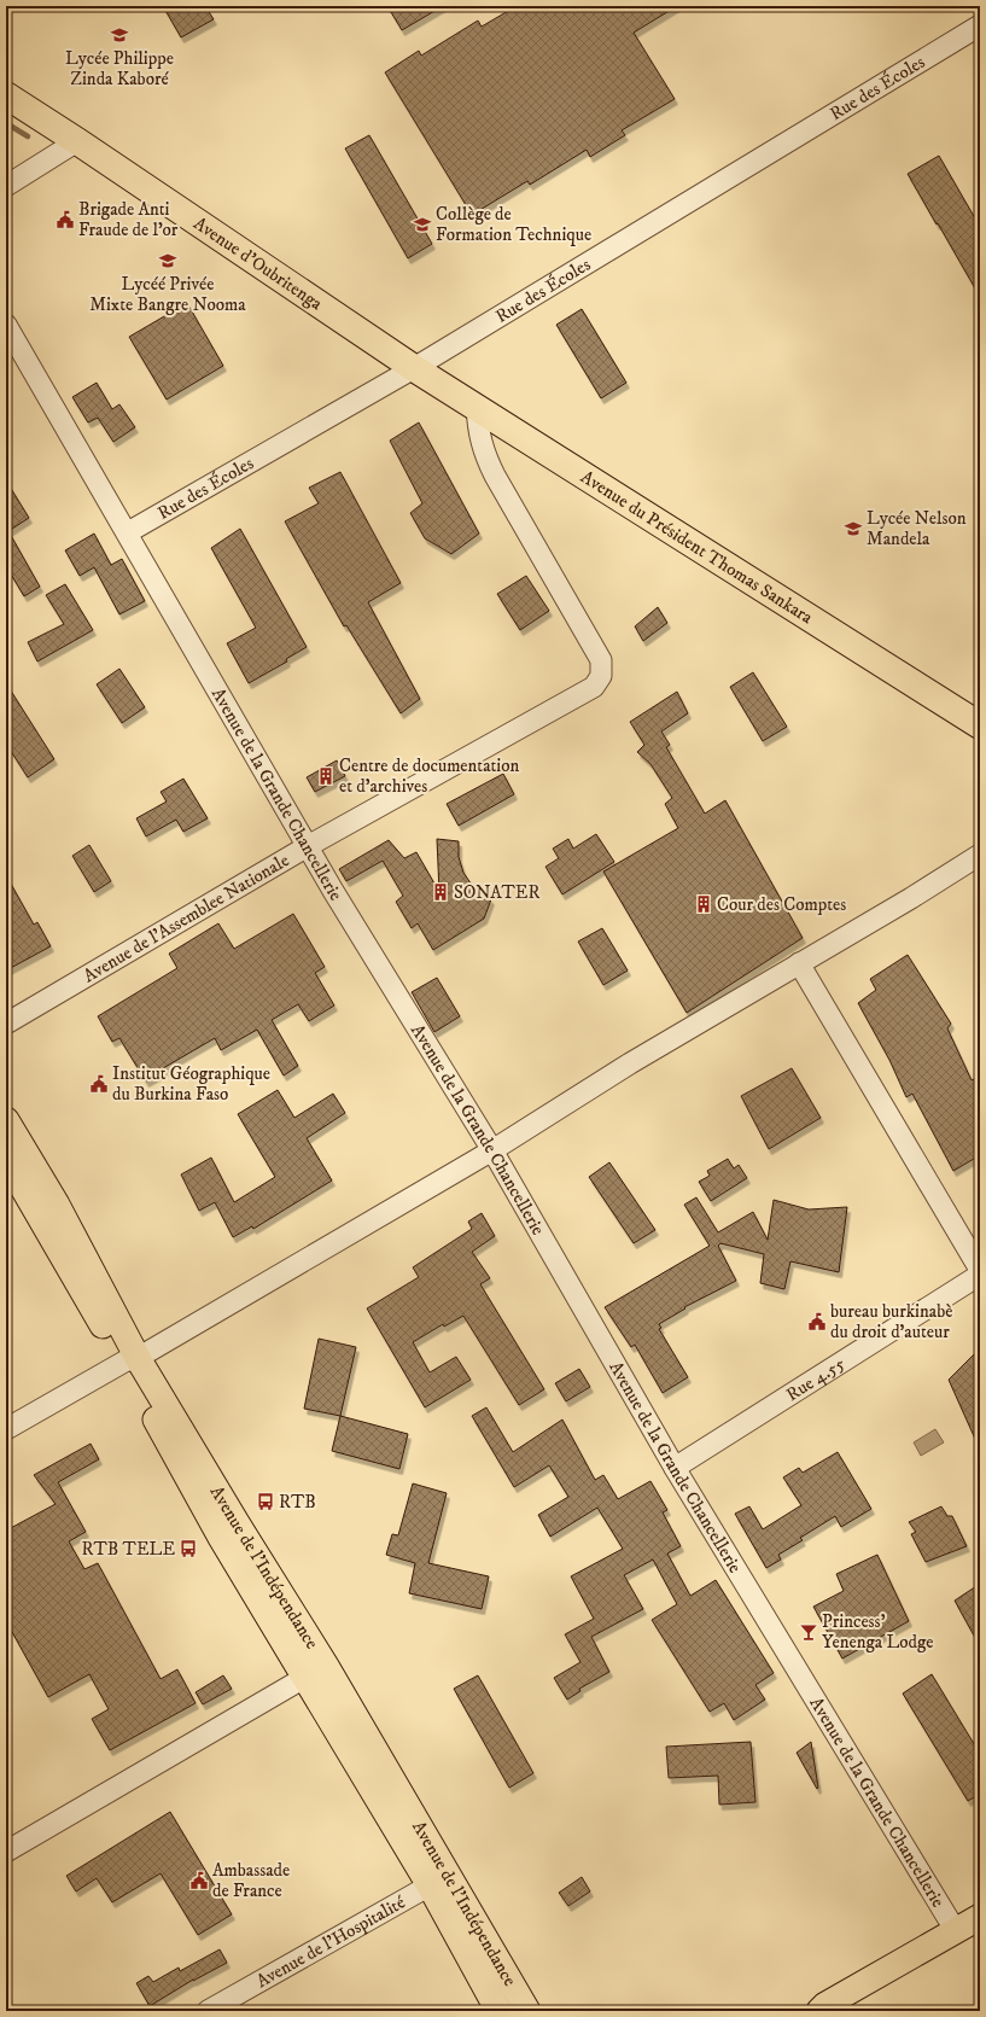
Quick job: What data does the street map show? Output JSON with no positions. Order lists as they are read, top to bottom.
{
  "streets": {
    "highway": ["Avenue d'Oubritenga", "Avenue du Président Thomas Sankara"],
    "main road": ["Avenue de l'Indépendance"],
    "street": [
      "Rue des Écoles",
      "Avenue de la Grande Chancellerie",
      "Avenue de l'Assemblee Nationale",
      "Rue 4.55",
      "Avenue de l'Hospitalité"
    ]
  },
  "crossings": [
    ["Rue des Écoles", "Avenue d'Oubritenga"],
    ["Rue des Écoles", "Avenue du Président Thomas Sankara"],
    ["Rue des Écoles", "Avenue de la Grande Chancellerie"],
    ["Avenue d'Oubritenga", "Avenue du Président Thomas Sankara"],
    ["Avenue du Président Thomas Sankara", "Avenue de l'Assemblee Nationale"],
    ["Avenue de la Grande Chancellerie", "Avenue de l'Assemblee Nationale"],
    ["Avenue de la Grande Chancellerie", "Rue 4.55"],
    ["Avenue de l'Indépendance", "Avenue de l'Hospitalité"]
  ],
  "places": {
    "school or university": [
      "Lycée Philippe Zinda Kaboré",
      "Collège de Formation Technique",
      "Lycéé Privée Mixte Bangre Nooma",
      "Lycée Nelson Mandela"
    ],
    "public building": [
      "Brigade Anti Fraude de l'or",
      "Institut Géographique du Burkina Faso",
      "bureau burkinabè du droit d'auteur",
      "Ambassade de France"
    ],
    "building": ["Centre de documentation et d'archives", "SONATER", "Cour des Comptes"],
    "bus stop": ["RTB", "RTB TELE"],
    "bar": ["Princess' Yenenga Lodge"]
  }
}
